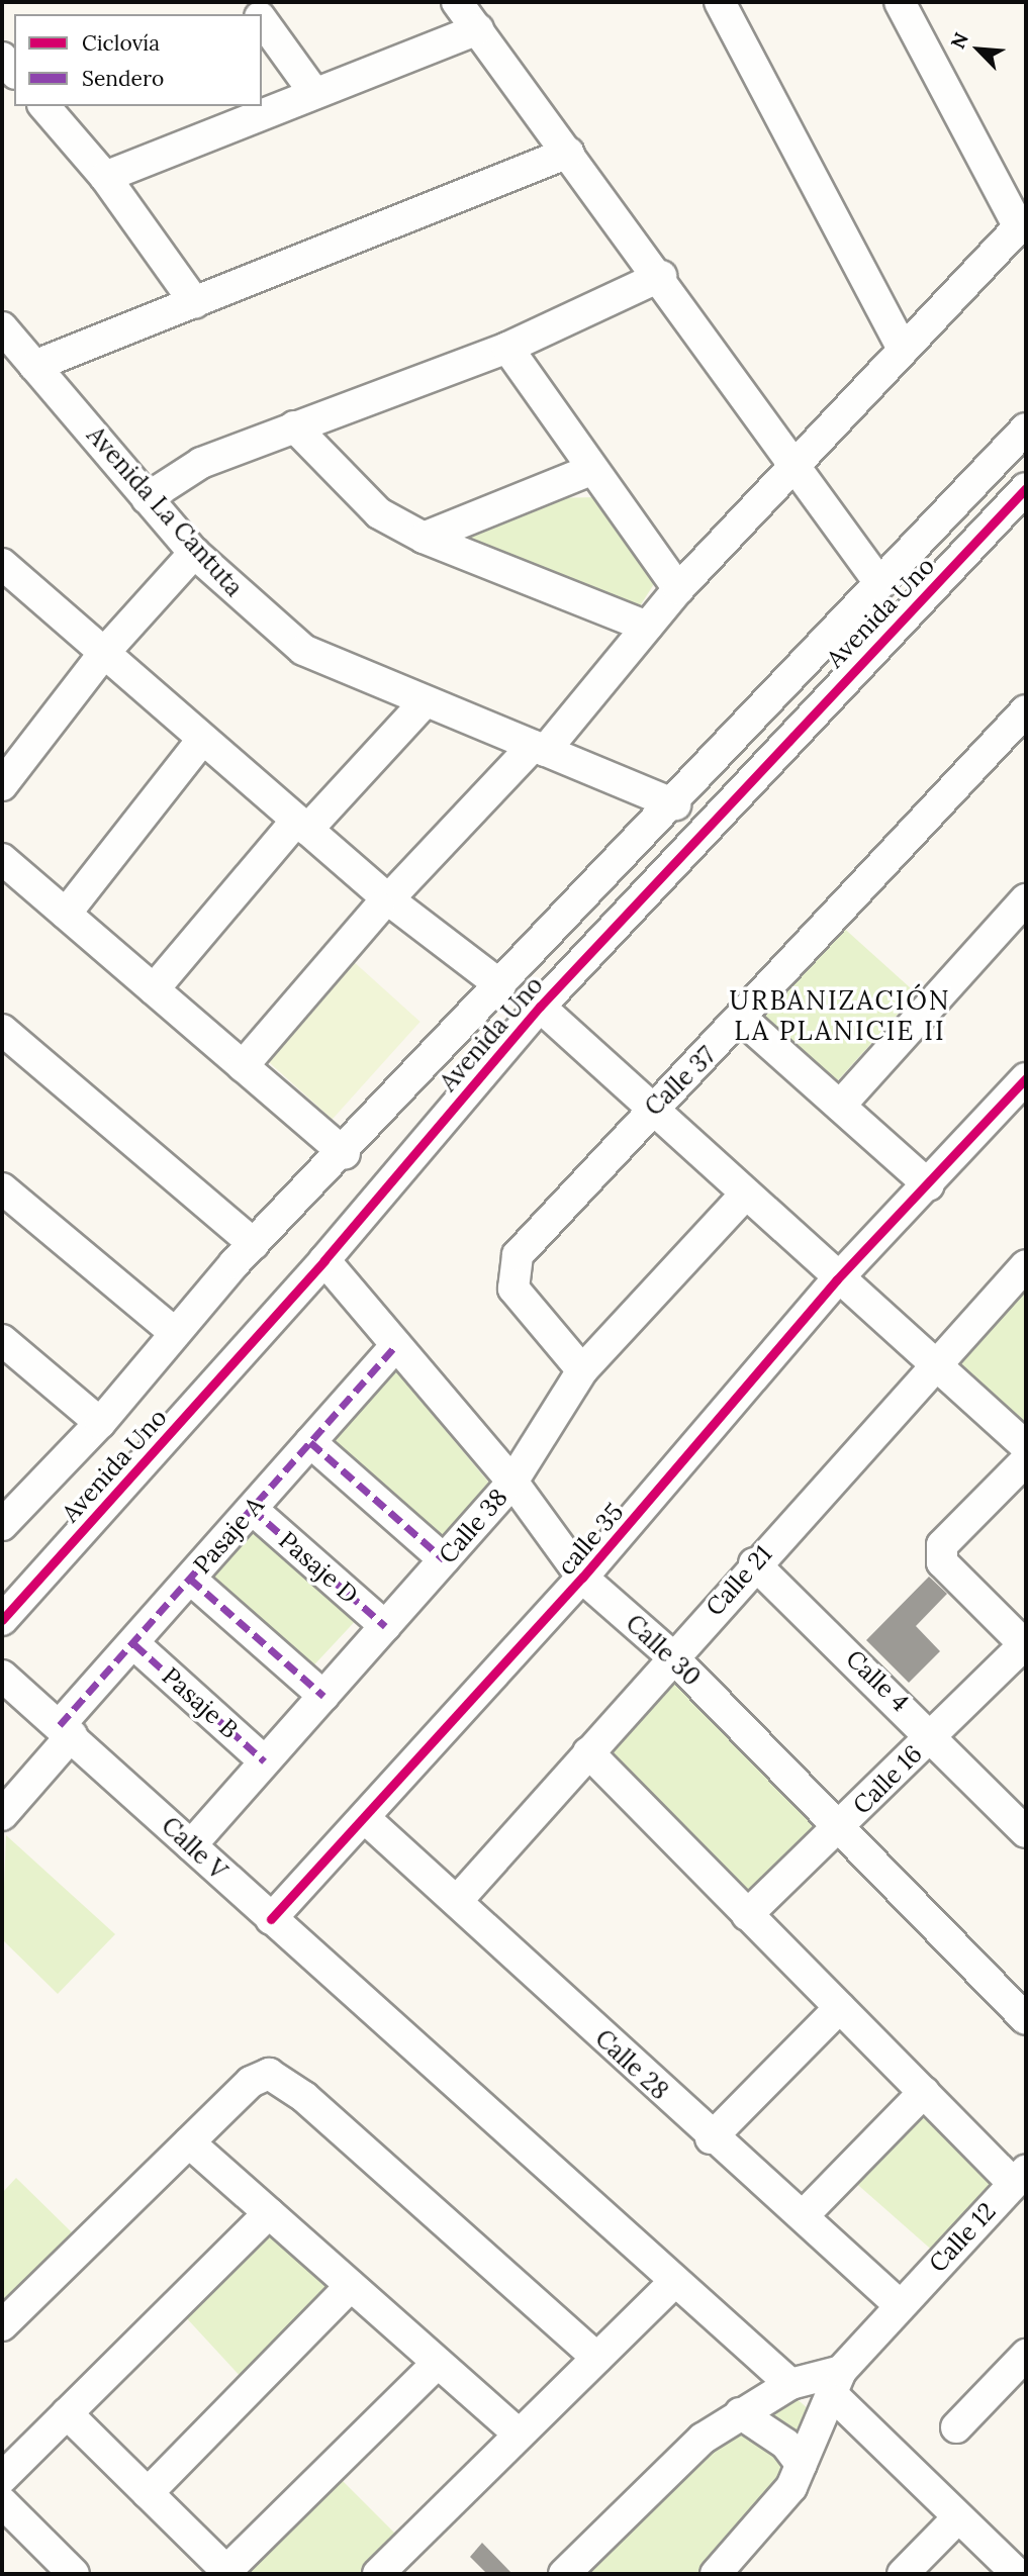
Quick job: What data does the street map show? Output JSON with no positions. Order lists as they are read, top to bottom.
{
  "streets": {
    "street": [
      "Avenida La Cantuta",
      "Avenida Uno",
      "Calle 37",
      "Calle 38",
      "Pasaje A",
      "calle 35",
      "Pasaje D",
      "Calle 21",
      "Calle 30",
      "Calle 4",
      "Pasaje B",
      "Calle 16",
      "Calle V",
      "Calle 28",
      "Calle 12"
    ]
  },
  "crossings": [
    ["Avenida La Cantuta", "Avenida Uno"],
    ["Avenida Uno", "Calle 30"],
    ["Calle 37", "Calle 38"],
    ["Calle 38", "Pasaje D"],
    ["Calle 38", "Calle 30"],
    ["Calle 38", "Pasaje B"],
    ["Calle 38", "Calle V"],
    ["Pasaje A", "Pasaje D"],
    ["Pasaje A", "Calle 30"],
    ["Pasaje A", "Pasaje B"],
    ["Pasaje A", "Calle V"],
    ["calle 35", "Calle 30"],
    ["calle 35", "Calle 28"],
    ["Calle 21", "Calle 30"],
    ["Calle 21", "Calle 4"],
    ["Calle 21", "Calle 28"],
    ["Calle 30", "Calle 16"],
    ["Calle 4", "Calle 16"],
    ["Calle 28", "Calle 12"]
  ],
  "districts": ["URBANIZACIÓN LA PLANICIE II"],
  "legend": ["Ciclovía", "Sendero"],
  "north": "top left"
}
